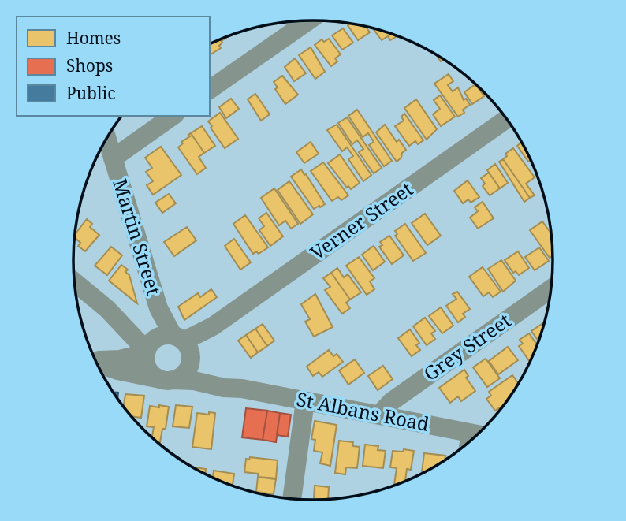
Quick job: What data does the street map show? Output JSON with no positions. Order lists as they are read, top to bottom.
{
  "streets": {
    "street": [
      "Verner Street",
      "Martin Street",
      "Grey Street",
      "St Albans Road"
    ]
  },
  "crossings": [
    ["Verner Street", "Martin Street"],
    ["Verner Street", "St Albans Road"],
    ["Martin Street", "St Albans Road"],
    ["Grey Street", "St Albans Road"]
  ],
  "legend": ["Homes", "Shops", "Public"]
}
